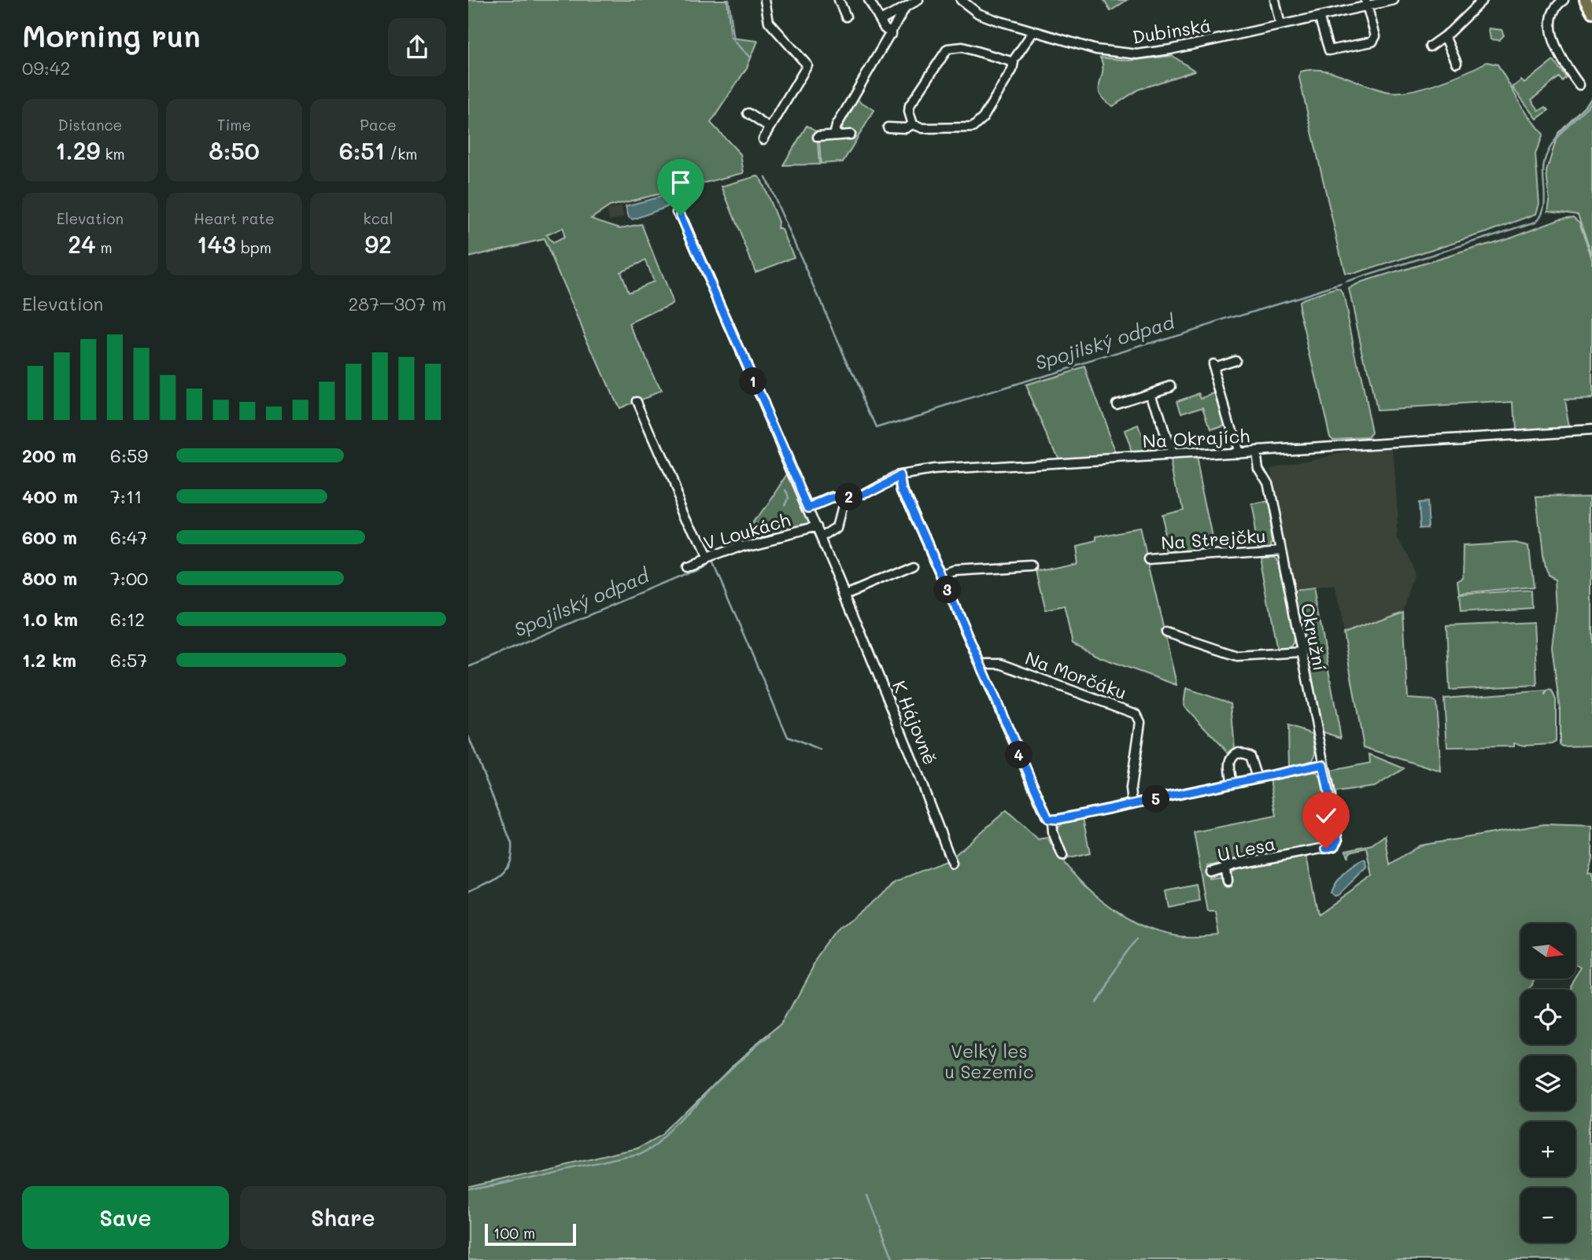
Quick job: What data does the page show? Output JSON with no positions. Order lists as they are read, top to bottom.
{
  "streets": {
    "street": [
      "Dubinská",
      "Na Okrajích",
      "V Loukách",
      "Na Strejčku",
      "Okružní",
      "Na Morčáku",
      "K Hájovně",
      "U Lesa"
    ]
  },
  "crossings": [
    ["Na Okrajích", "Okružní"],
    ["Na Okrajích", "K Hájovně"],
    ["V Loukách", "K Hájovně"],
    ["Na Strejčku", "Okružní"],
    ["Okružní", "U Lesa"]
  ],
  "water": ["Spojilský odpad"],
  "parks": ["Velký les u Sezemic"],
  "scale_bar": "100 m",
  "north": "right",
  "page": {
    "heading": ["Morning run", "09:42"],
    "stats": [
      ["Distance", "1.29 km"],
      ["Time", "8:50"],
      ["Pace", "6:51 /km"],
      ["Elevation", "24 m"],
      ["Heart rate", "143 bpm"],
      ["kcal", "92"]
    ],
    "chart": ["Elevation", "287–307 m"],
    "pins": [
      "1",
      "2",
      "3",
      "4",
      "5"
    ],
    "list": [
      {
        "name": "200 m",
        "note": "6:59"
      },
      {
        "name": "400 m",
        "note": "7:11"
      },
      {
        "name": "600 m",
        "note": "6:47"
      },
      {
        "name": "800 m",
        "note": "7:00"
      },
      {
        "name": "1.0 km",
        "note": "6:12"
      },
      {
        "name": "1.2 km",
        "note": "6:57"
      }
    ],
    "map_buttons": ["+", "−"],
    "buttons": ["Save", "Share"],
    "scale": "100 m"
  }
}
